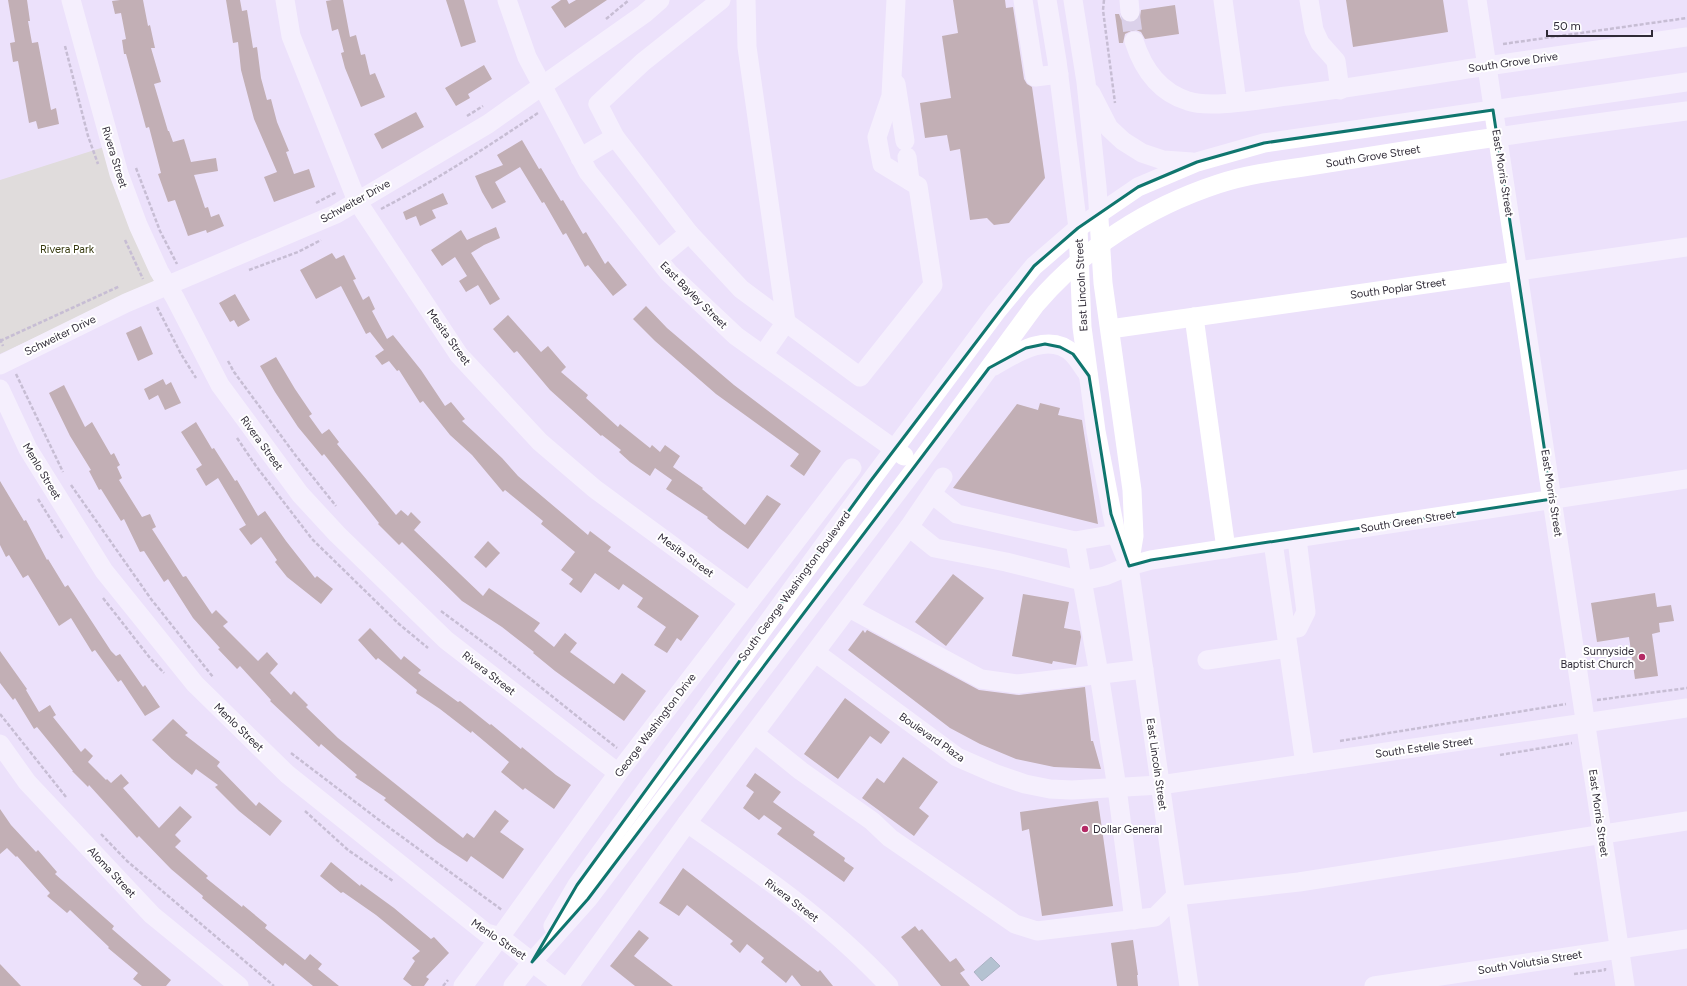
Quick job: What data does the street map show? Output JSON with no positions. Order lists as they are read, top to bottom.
{
  "streets": {
    "street": [
      "South Grove Drive",
      "South Grove Street",
      "Rivera Street",
      "East Morris Street",
      "Schweiter Drive",
      "East Lincoln Street",
      "South Poplar Street",
      "East Bayley Street",
      "Mesita Street",
      "Menlo Street",
      "South Green Street",
      "South George Washington Boulevard",
      "George Washington Drive",
      "Boulevard Plaza",
      "South Estelle Street",
      "Aloma Street",
      "South Volutsia Street"
    ]
  },
  "crossings": [
    ["South Grove Drive", "East Morris Street"],
    ["South Grove Street", "East Morris Street"],
    ["South Grove Street", "East Lincoln Street"],
    ["South Grove Street", "South George Washington Boulevard"],
    ["Rivera Street", "Schweiter Drive"],
    ["Rivera Street", "George Washington Drive"],
    ["East Morris Street", "South Poplar Street"],
    ["East Morris Street", "South Green Street"],
    ["East Morris Street", "South Estelle Street"],
    ["East Morris Street", "South Volutsia Street"],
    ["Schweiter Drive", "East Bayley Street"],
    ["Schweiter Drive", "Mesita Street"],
    ["East Lincoln Street", "South Poplar Street"],
    ["East Lincoln Street", "South Green Street"],
    ["East Lincoln Street", "South George Washington Boulevard"],
    ["East Lincoln Street", "Boulevard Plaza"],
    ["East Lincoln Street", "South Estelle Street"],
    ["East Bayley Street", "South George Washington Boulevard"],
    ["Mesita Street", "George Washington Drive"],
    ["Menlo Street", "South George Washington Boulevard"],
    ["Menlo Street", "George Washington Drive"],
    ["Boulevard Plaza", "South Estelle Street"]
  ],
  "parks": ["Rivera Park"],
  "places": ["Sunnyside Baptist Church", "Dollar General"],
  "scale_bar": "50 m"
}
